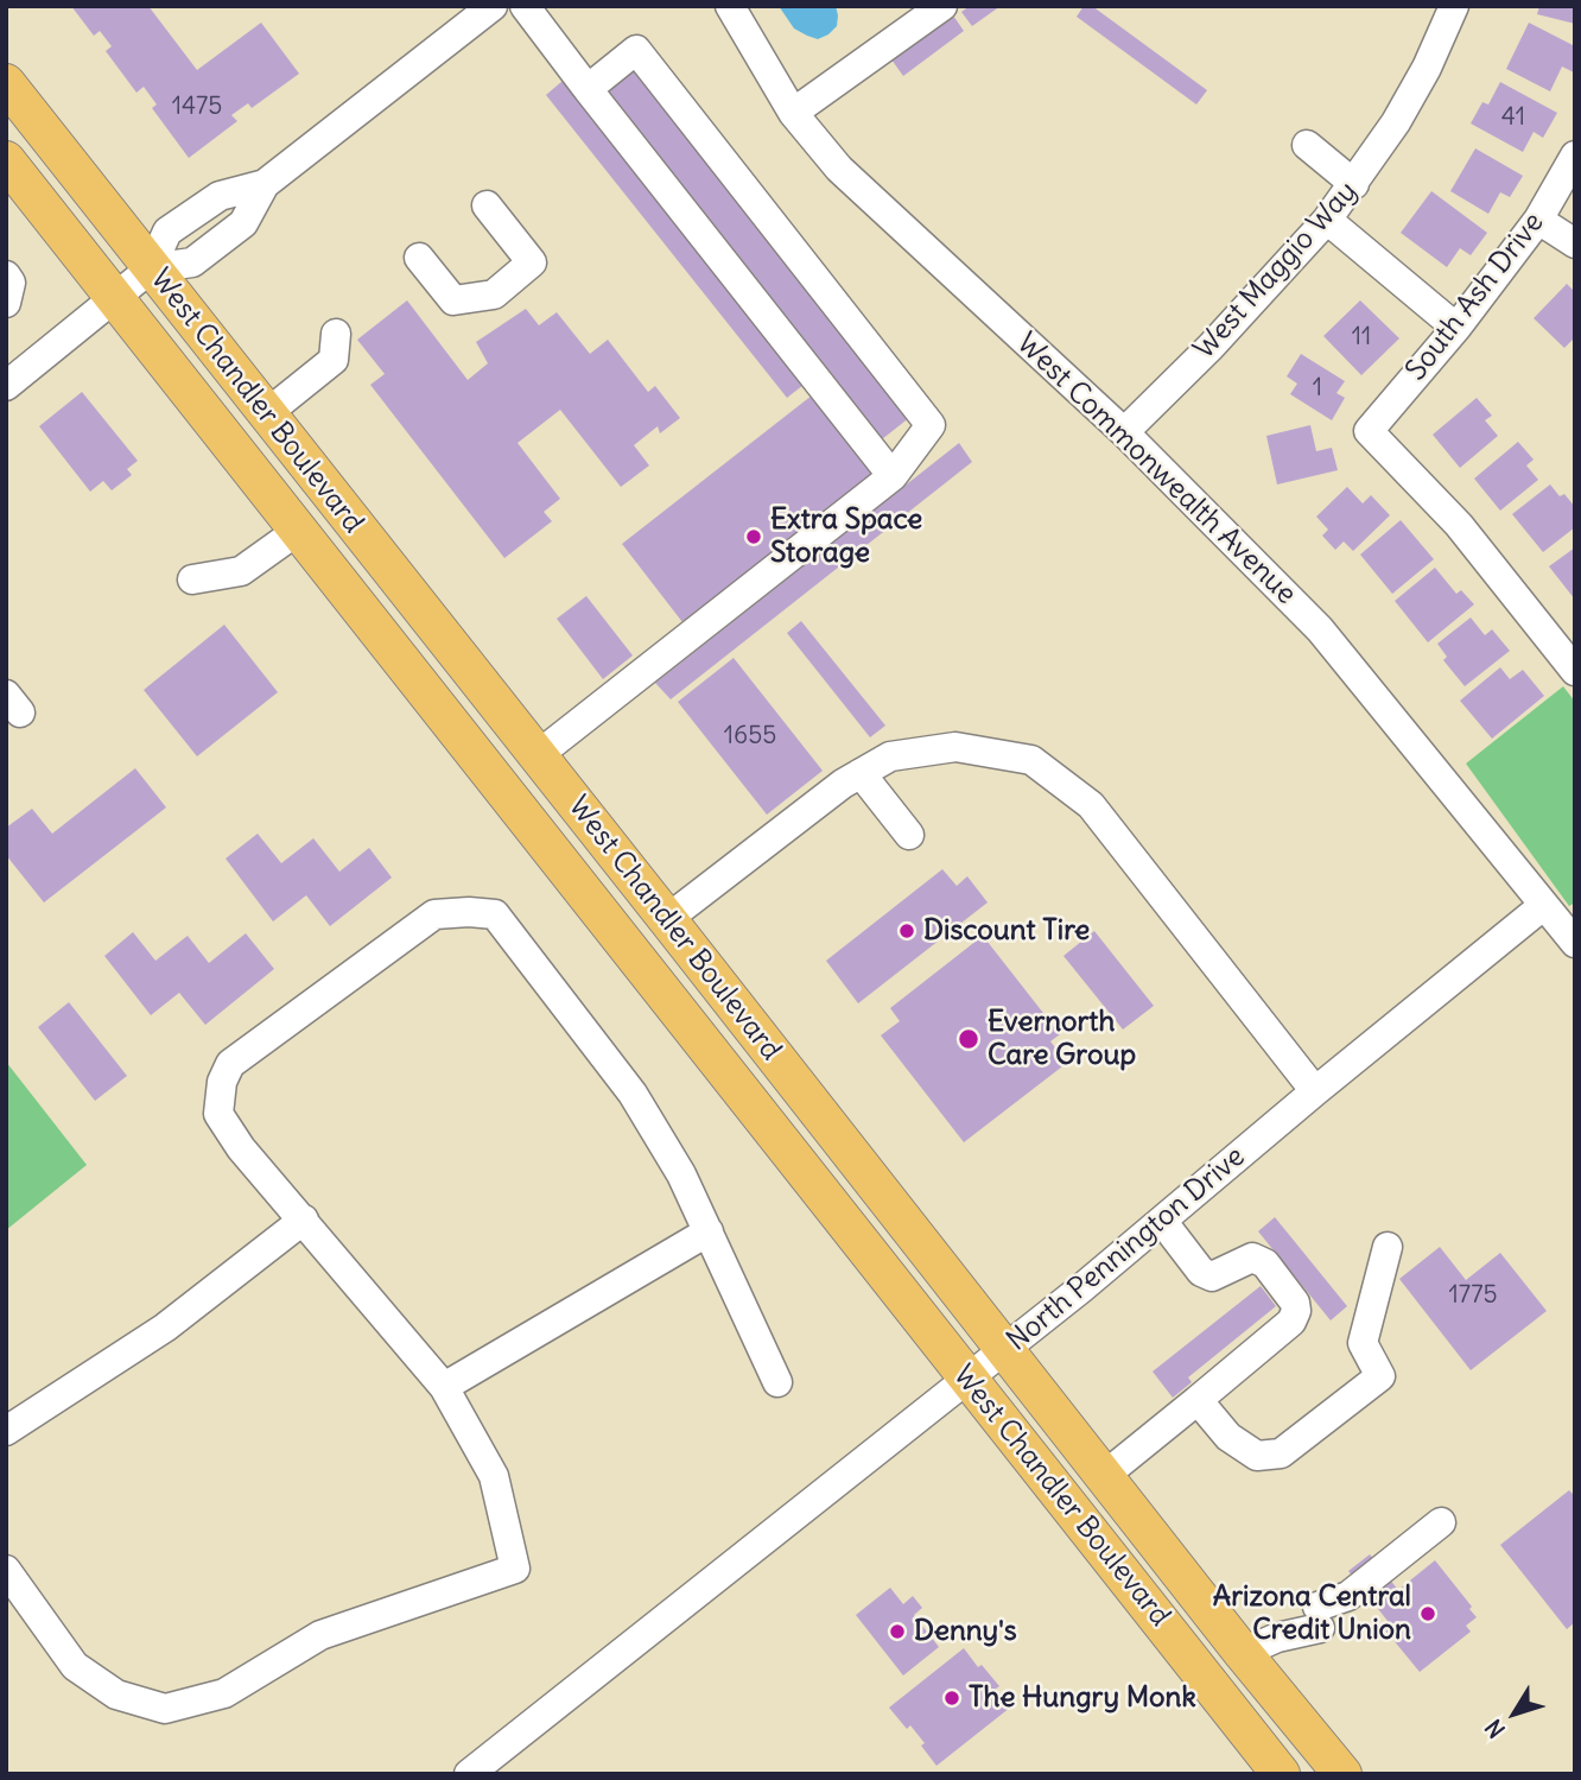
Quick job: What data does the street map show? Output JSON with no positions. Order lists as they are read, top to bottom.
{
  "streets": {
    "main road": ["West Chandler Boulevard"],
    "street": [
      "West Maggio Way",
      "South Ash Drive",
      "West Commonwealth Avenue",
      "North Pennington Drive"
    ]
  },
  "crossings": [
    ["West Maggio Way", "West Commonwealth Avenue"],
    ["West Chandler Boulevard", "North Pennington Drive"],
    ["West Commonwealth Avenue", "North Pennington Drive"]
  ],
  "places": [
    "Extra Space Storage",
    "Discount Tire",
    "Evernorth Care Group",
    "Arizona Central Credit Union",
    "Denny's",
    "The Hungry Monk"
  ],
  "house_numbers": [
    "1475",
    "41",
    "11",
    "1",
    "1655",
    "1775"
  ],
  "north": "bottom left"
}
